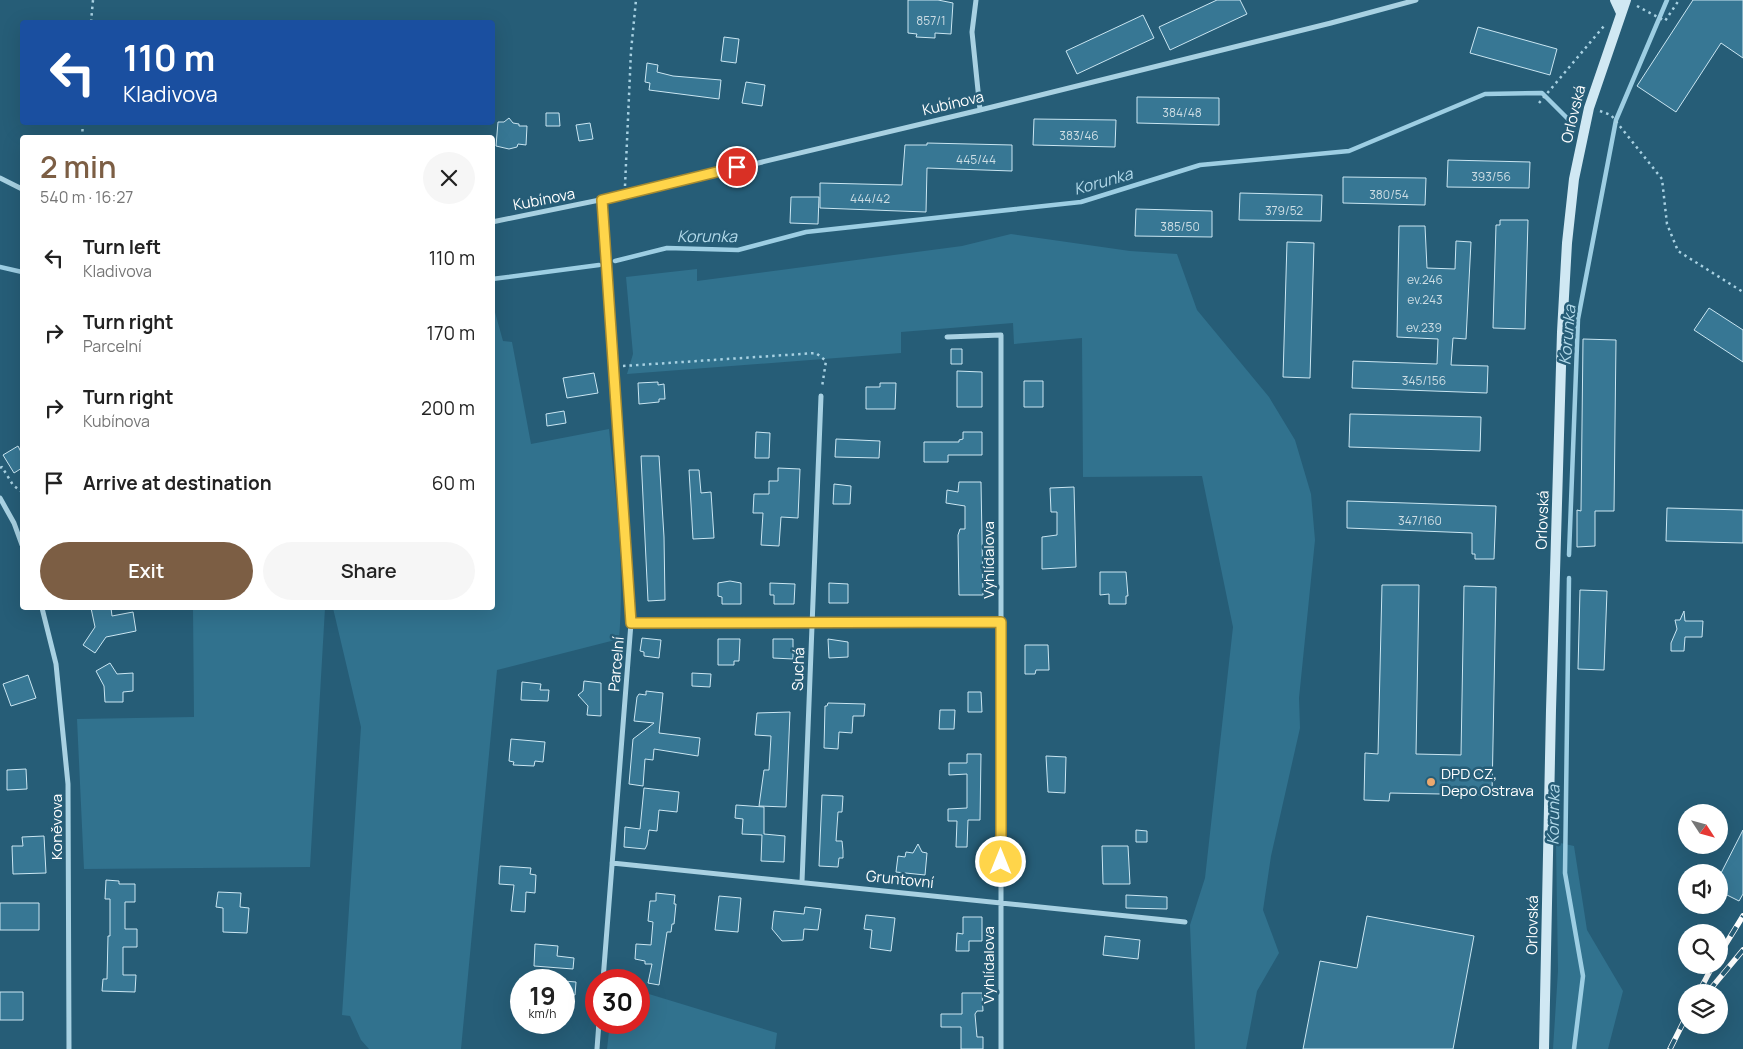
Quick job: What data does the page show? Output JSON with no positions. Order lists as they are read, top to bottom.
{
  "streets": {
    "main road": ["Orlovská"],
    "street": [
      "Kubínova",
      "Vyhlídalova",
      "Parcelní",
      "Suchá",
      "Koněvova",
      "Gruntovní"
    ]
  },
  "crossings": [
    ["Kubínova", "Parcelní"],
    ["Vyhlídalova", "Gruntovní"],
    ["Parcelní", "Gruntovní"],
    ["Suchá", "Gruntovní"]
  ],
  "water": ["Korunka"],
  "places": ["DPD CZ, Depo Ostrava"],
  "house_numbers": [
    "857/1",
    "384/48",
    "383/46",
    "445/44",
    "393/56",
    "380/54",
    "444/42",
    "379/52",
    "385/50",
    "ev.246",
    "ev.243",
    "ev.239",
    "345/156",
    "347/160"
  ],
  "north": "bottom right",
  "page": {
    "turn": ["110 m", "Kladivova"],
    "heading": ["2 min", "540 m · 16:27"],
    "list": [
      {
        "name": "Turn left",
        "note": "Kladivova",
        "value": "110 m"
      },
      {
        "name": "Turn right",
        "note": "Parcelní",
        "value": "170 m"
      },
      {
        "name": "Turn right",
        "note": "Kubínova",
        "value": "200 m"
      },
      {
        "name": "Arrive at destination",
        "value": "60 m"
      }
    ],
    "buttons": ["Exit", "Share"],
    "speed": "19 km/h",
    "limit": "30"
  }
}
